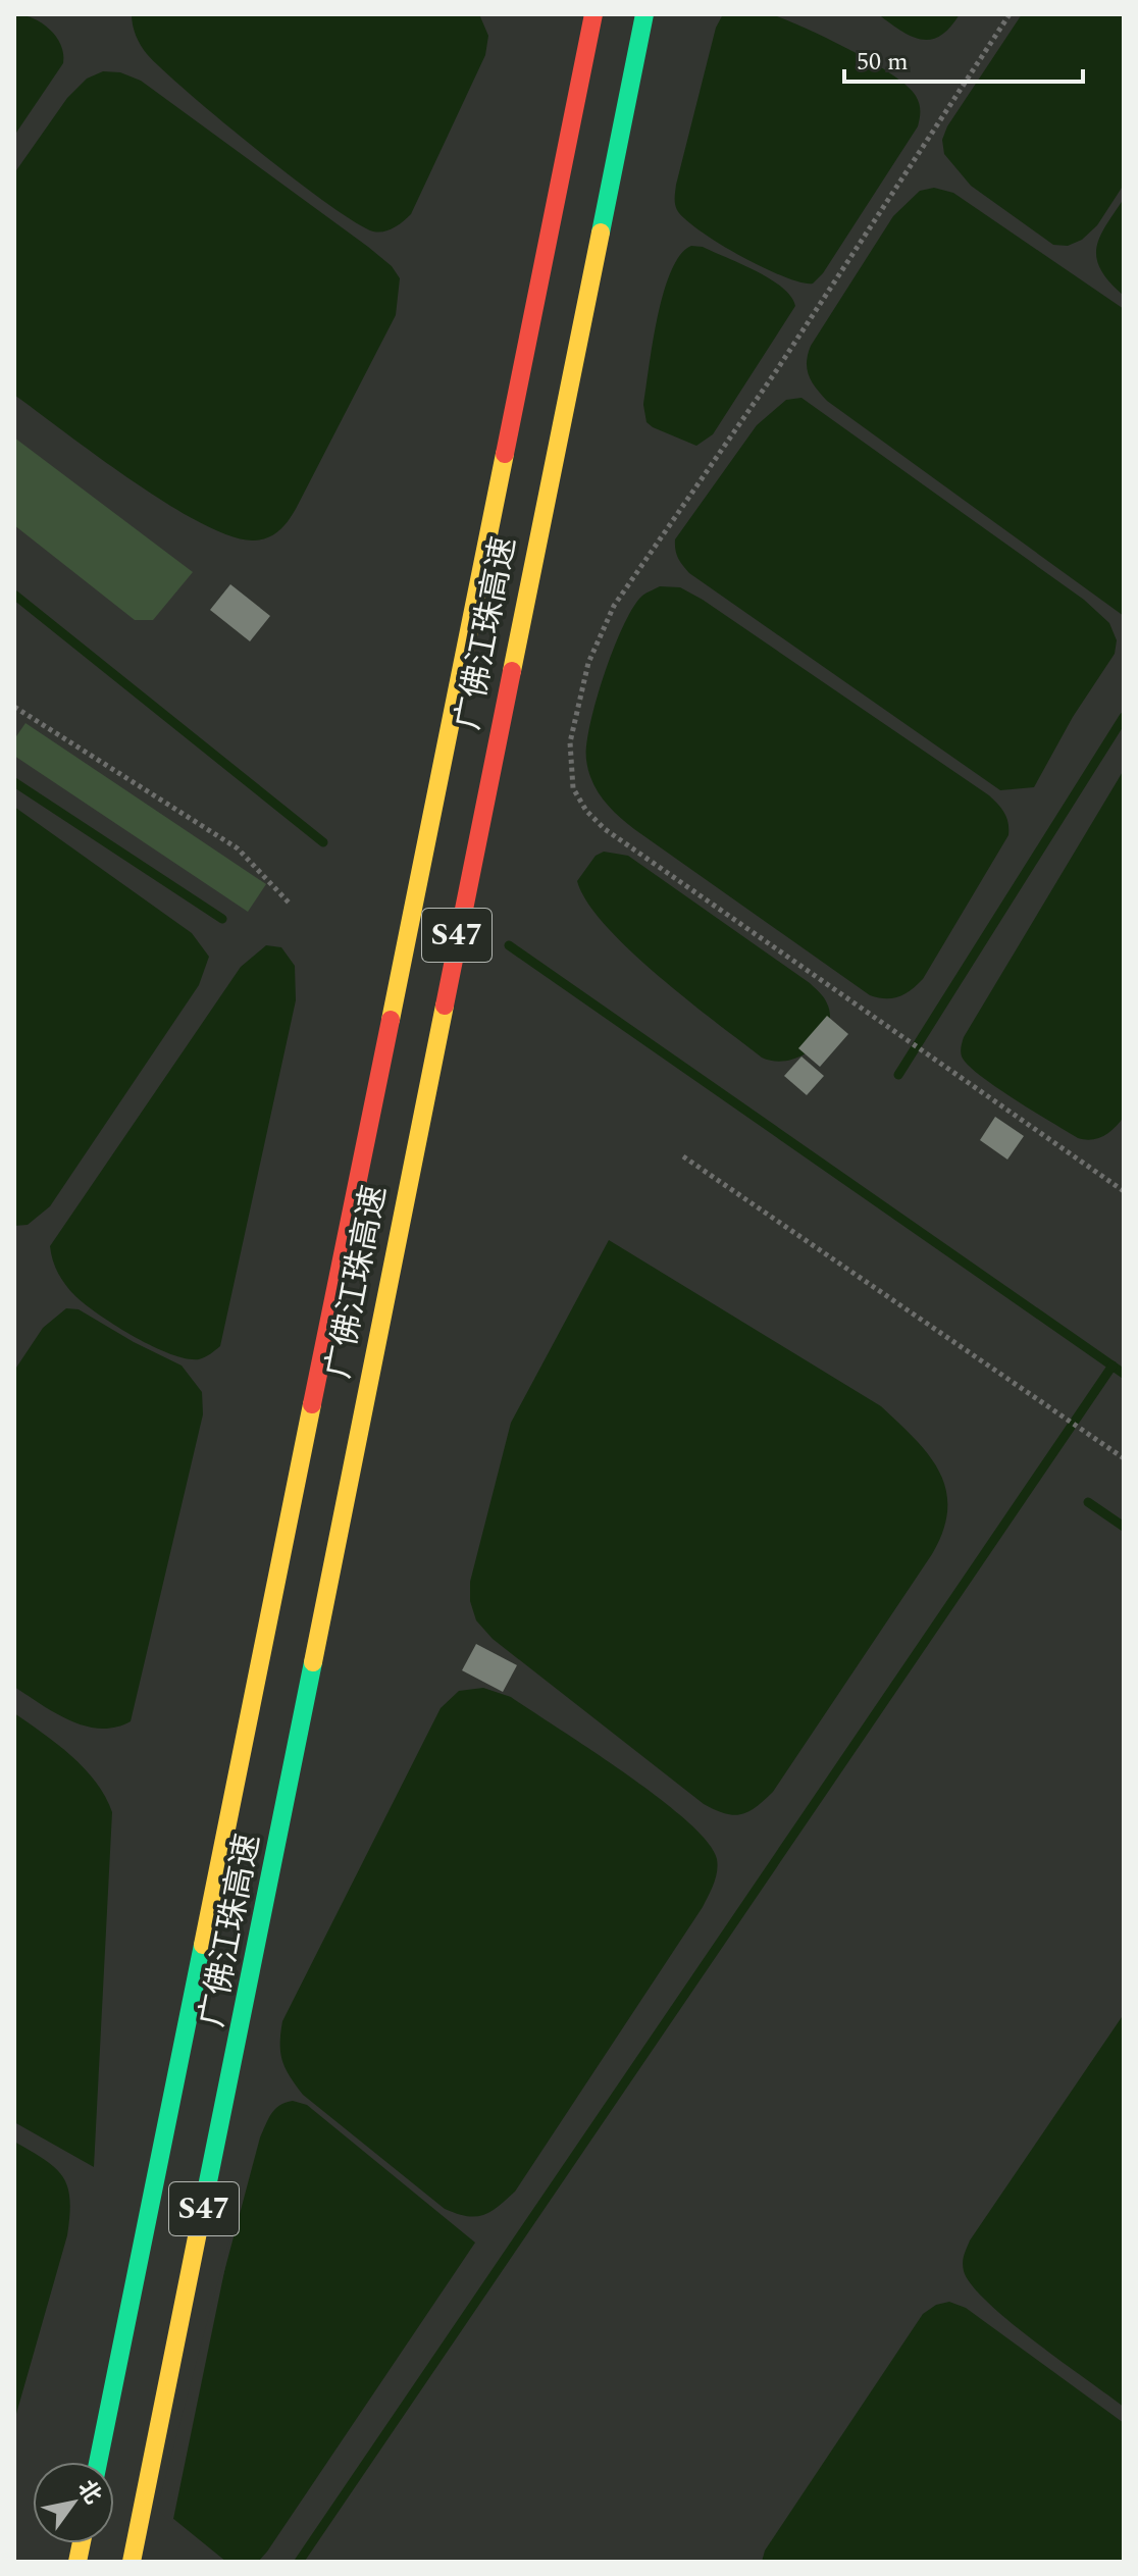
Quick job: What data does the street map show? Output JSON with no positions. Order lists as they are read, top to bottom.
{
  "streets": {
    "highway": ["广佛江珠高速", "S47"]
  },
  "scale_bar": "50 m",
  "north": "top right"
}
